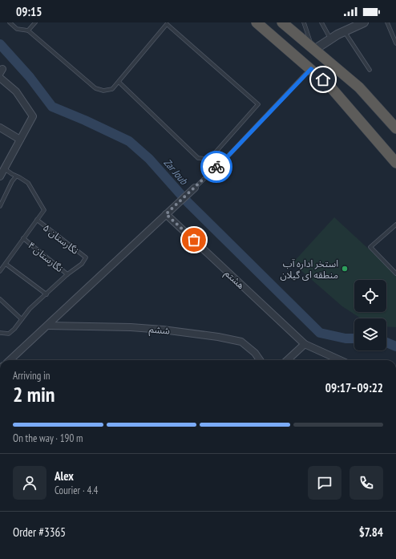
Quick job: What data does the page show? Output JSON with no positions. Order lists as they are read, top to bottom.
{
  "streets": {
    "street": ["هشتم", "ششم"],
    "lane": ["نگارستان ۵", "نگارستان ۴"]
  },
  "crossings": [
    ["نگارستان ۵", "نگارستان ۴"]
  ],
  "water": ["Zar Joub"],
  "places": ["استخر اداره آب منطقه ای گیلان"],
  "page": {
    "status": "09:15",
    "heading": ["2 min", "Arriving in", "09:17–09:22"],
    "panel": [
      "Alex",
      "Courier · 4.4",
      "Order #3365",
      "$7.84"
    ],
    "bar": "On the way · 190 m"
  }
}
